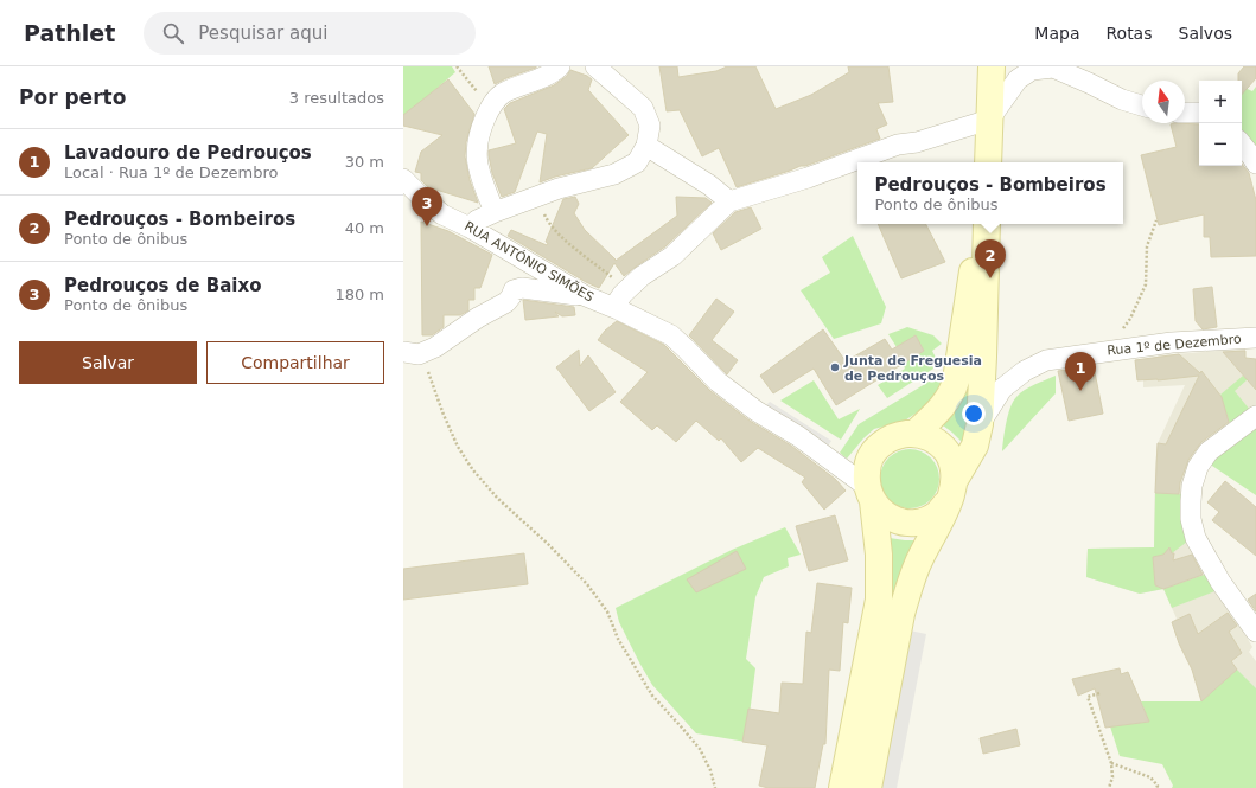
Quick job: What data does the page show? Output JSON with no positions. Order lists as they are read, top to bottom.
{
  "streets": {
    "street": ["RUA ANTÓNIO SIMÕES", "Rua 1º de Dezembro"]
  },
  "places": ["Junta de Freguesia de Pedrouços"],
  "north": "top",
  "page": {
    "header": "Pathlet",
    "search": "Pesquisar aqui",
    "nav": ["Mapa", "Rotas", "Salvos"],
    "heading": ["Por perto", "3 resultados"],
    "map_buttons": ["+", "−"],
    "list": [
      {
        "mark": "1",
        "name": "Lavadouro de Pedrouços",
        "note": "Local · Rua 1º de Dezembro",
        "value": "30 m"
      },
      {
        "mark": "2",
        "name": "Pedrouços - Bombeiros",
        "note": "Ponto de ônibus",
        "value": "40 m"
      },
      {
        "mark": "3",
        "name": "Pedrouços de Baixo",
        "note": "Ponto de ônibus",
        "value": "180 m"
      }
    ],
    "popup": ["Pedrouços - Bombeiros", "Ponto de ônibus"],
    "pins": ["3", "2", "1"],
    "buttons": ["Salvar", "Compartilhar"]
  }
}
